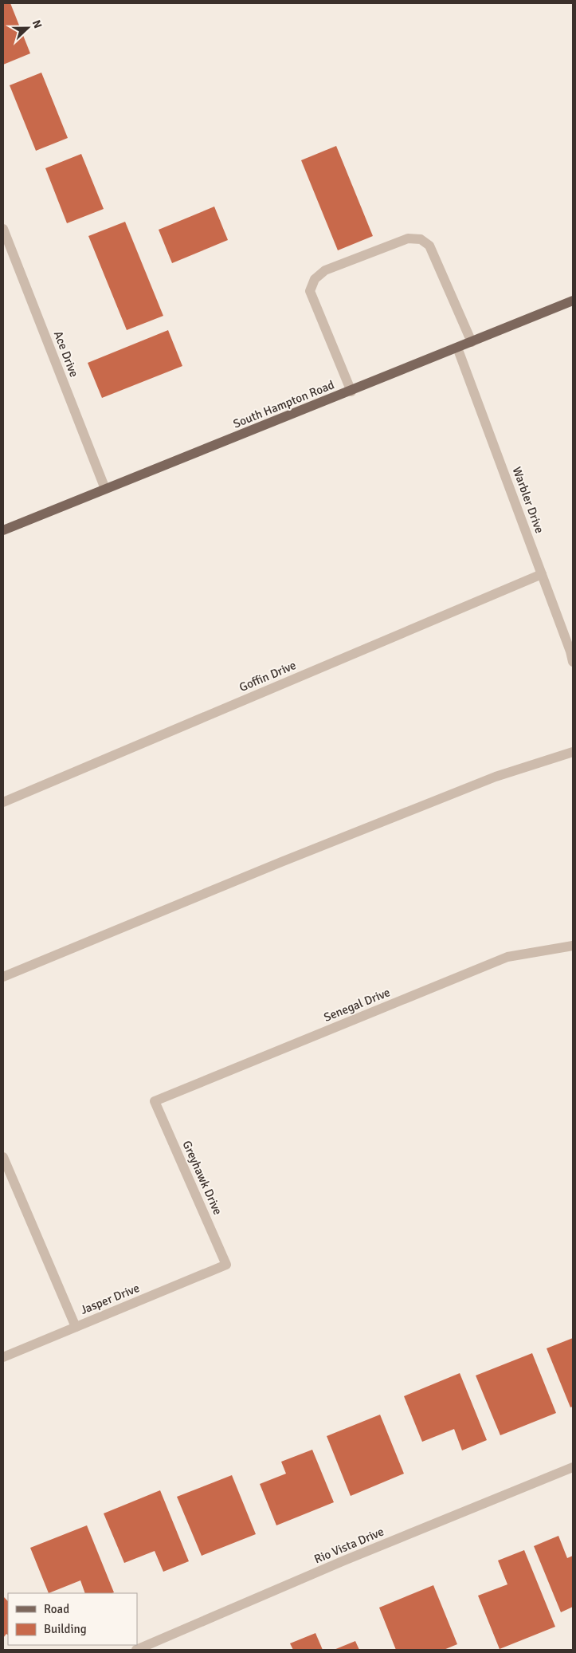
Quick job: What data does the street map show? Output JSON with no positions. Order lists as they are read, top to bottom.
{
  "streets": {
    "main road": ["South Hampton Road"],
    "street": [
      "Ace Drive",
      "Warbler Drive",
      "Goffin Drive",
      "Senegal Drive",
      "Greyhawk Drive",
      "Jasper Drive",
      "Rio Vista Drive"
    ]
  },
  "crossings": [
    ["Ace Drive", "South Hampton Road"],
    ["South Hampton Road", "Warbler Drive"],
    ["Warbler Drive", "Goffin Drive"],
    ["Senegal Drive", "Greyhawk Drive"],
    ["Greyhawk Drive", "Jasper Drive"]
  ],
  "legend": ["Road", "Building"],
  "north": "right"
}
